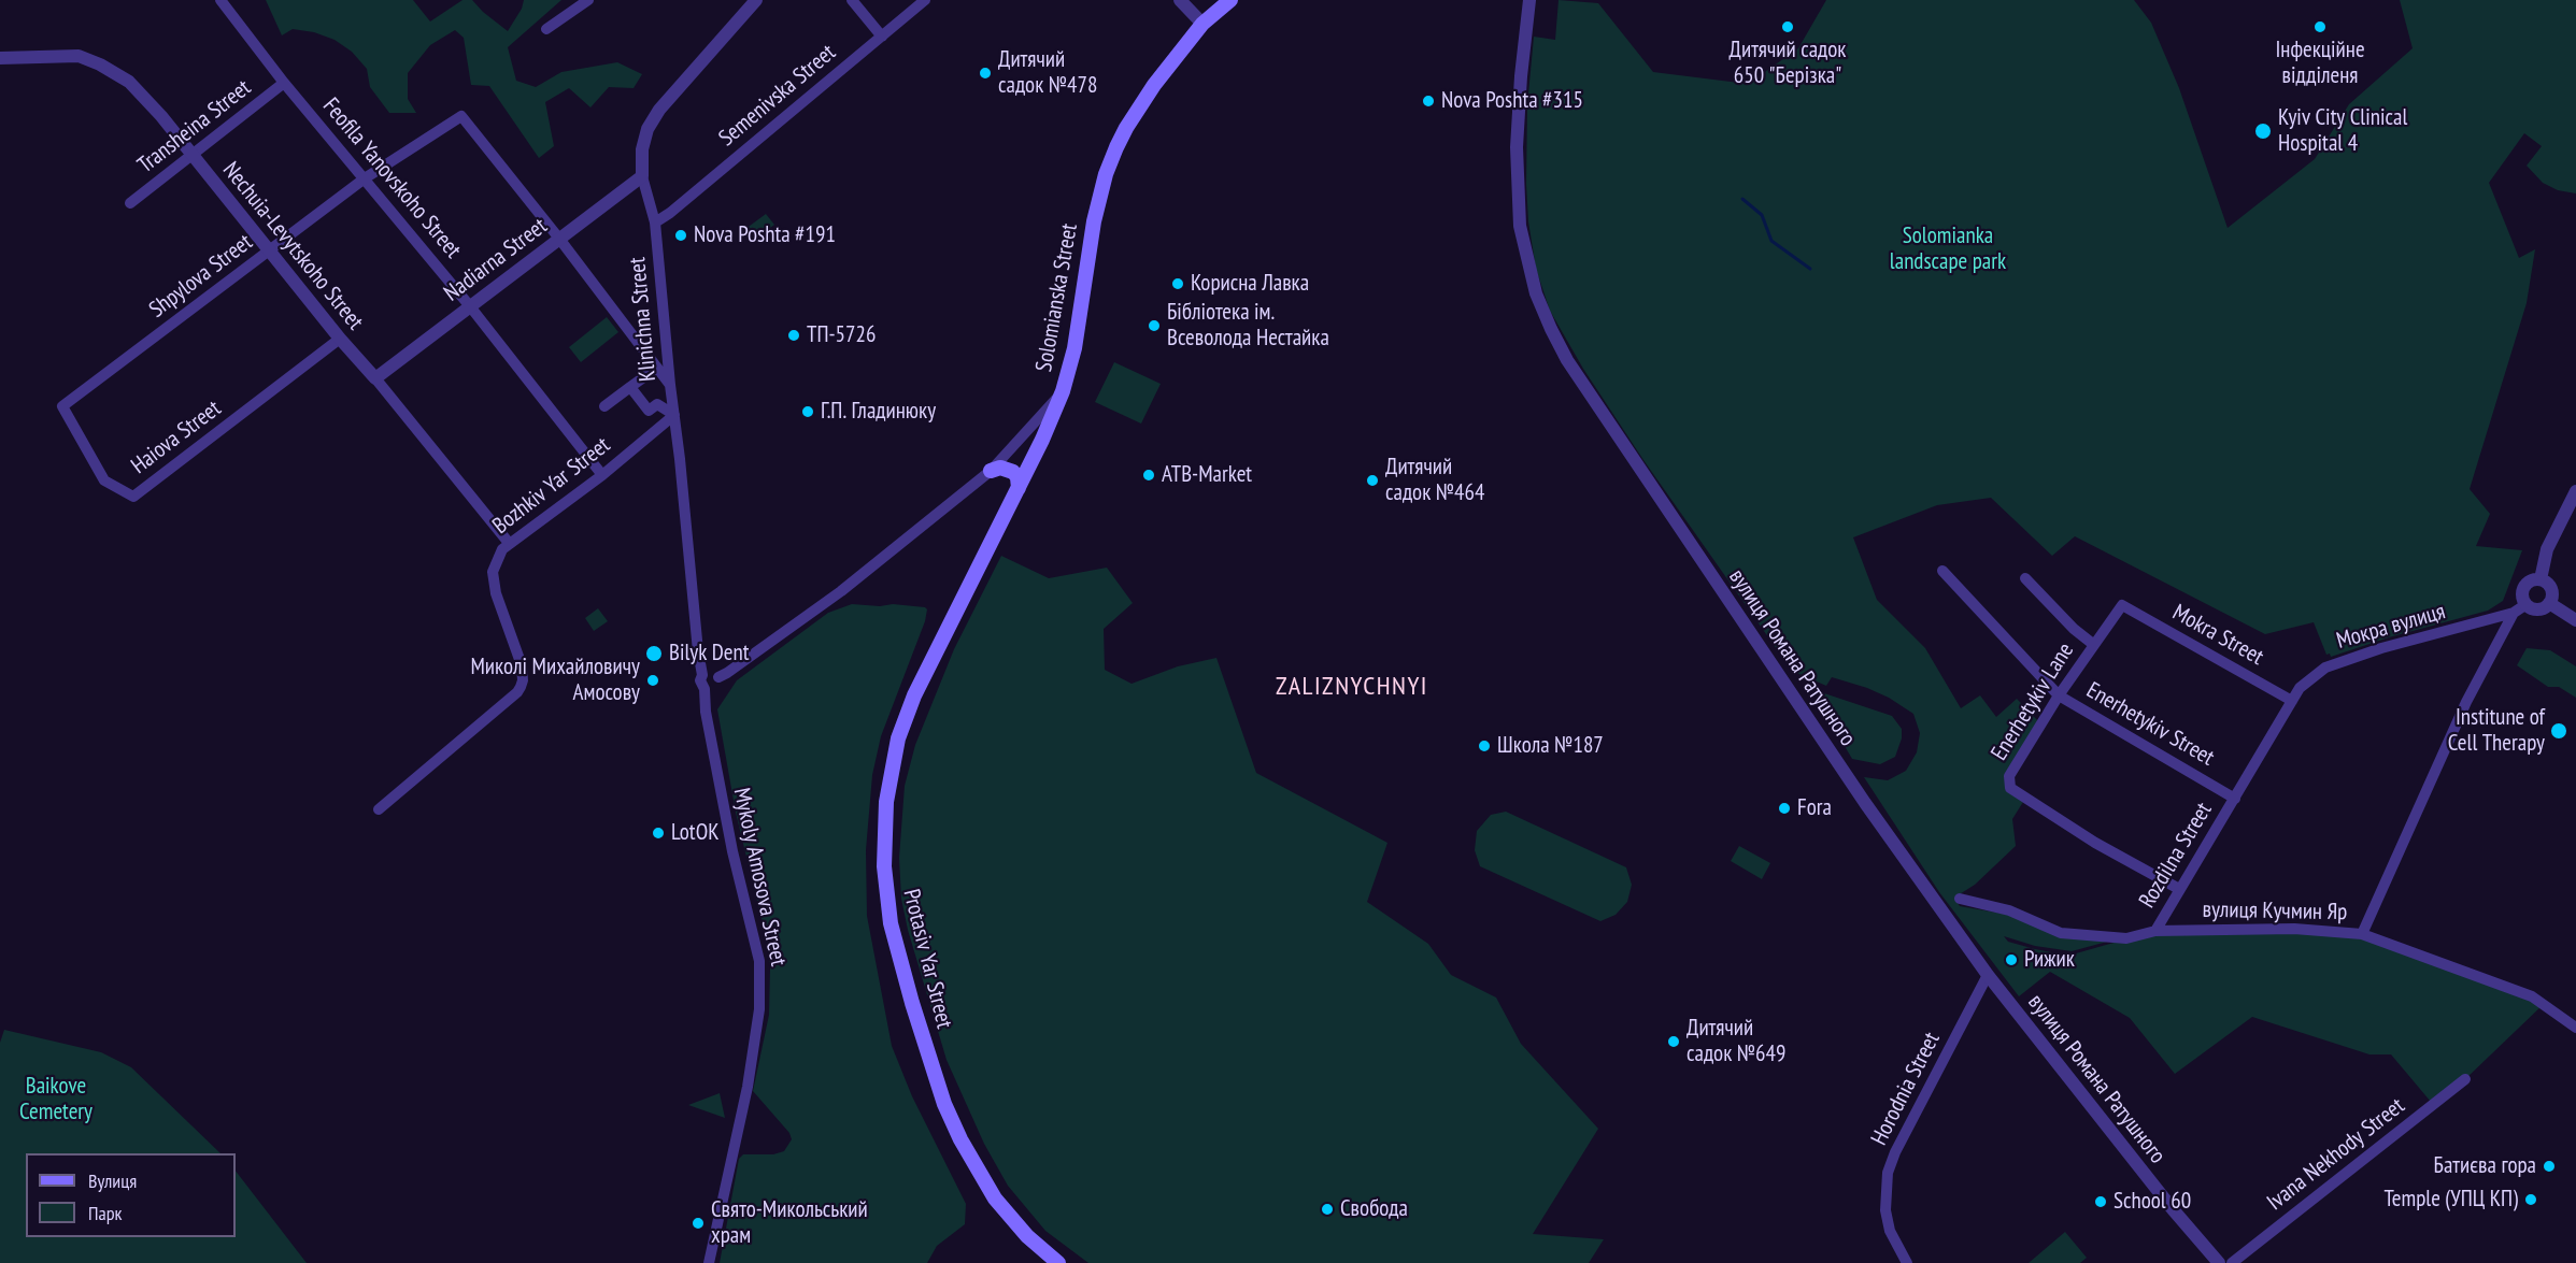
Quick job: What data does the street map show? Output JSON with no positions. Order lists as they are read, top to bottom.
{
  "streets": {
    "main road": ["Solomianska Street", "Protasiv Yar Street"],
    "street": [
      "Semenivska Street",
      "Transheina Street",
      "Feofila Yanovskoho Street",
      "Nechuia-Levytskoho Street",
      "Nadiarna Street",
      "Shpylova Street",
      "Klinichna Street",
      "Haiova Street",
      "Bozhkiv Yar Street",
      "Мокра вулиця",
      "Mokra Street",
      "вулиця Романа Ратушного",
      "Enerhetykiv Lane",
      "Enerhetykiv Street",
      "Rozdilna Street",
      "Mykoly Amosova Street",
      "вулиця Кучмин Яр",
      "Horodnia Street",
      "Ivana Nekhody Street"
    ]
  },
  "crossings": [
    ["Semenivska Street", "Klinichna Street"],
    ["Transheina Street", "Feofila Yanovskoho Street"],
    ["Transheina Street", "Nechuia-Levytskoho Street"],
    ["Feofila Yanovskoho Street", "Nadiarna Street"],
    ["Feofila Yanovskoho Street", "Shpylova Street"],
    ["Feofila Yanovskoho Street", "Bozhkiv Yar Street"],
    ["Nechuia-Levytskoho Street", "Nadiarna Street"],
    ["Nechuia-Levytskoho Street", "Shpylova Street"],
    ["Nechuia-Levytskoho Street", "Haiova Street"],
    ["Nechuia-Levytskoho Street", "Bozhkiv Yar Street"],
    ["Nadiarna Street", "Shpylova Street"],
    ["Nadiarna Street", "Klinichna Street"],
    ["Shpylova Street", "Haiova Street"],
    ["Solomianska Street", "Klinichna Street"],
    ["Solomianska Street", "Mykoly Amosova Street"],
    ["Solomianska Street", "Protasiv Yar Street"],
    ["Klinichna Street", "Bozhkiv Yar Street"],
    ["Klinichna Street", "Mykoly Amosova Street"],
    ["Мокра вулиця", "Mokra Street"],
    ["Мокра вулиця", "Rozdilna Street"],
    ["Mokra Street", "Enerhetykiv Lane"],
    ["Mokra Street", "Rozdilna Street"],
    ["вулиця Романа Ратушного", "Horodnia Street"],
    ["Enerhetykiv Lane", "Enerhetykiv Street"],
    ["Enerhetykiv Lane", "Rozdilna Street"],
    ["Enerhetykiv Street", "Rozdilna Street"],
    ["Rozdilna Street", "вулиця Кучмин Яр"]
  ],
  "districts": ["ZALIZNYCHNYI"],
  "parks": ["Solomianka landscape park", "Baikove Cemetery"],
  "places": [
    "Дитячий садок 650 \"Берізка\"",
    "Інфекційне відділеня",
    "Дитячий садок №478",
    "Nova Poshta #315",
    "Kyiv City Clinical Hospital 4",
    "Nova Poshta #191",
    "Корисна Лавка",
    "Бібліотека ім. Всеволода Нестайка",
    "ТП-5726",
    "Г.П. Гладинюку",
    "ATB-Market",
    "Дитячий садок №464",
    "Bilyk Dent",
    "Миколі Михайловичу Амосову",
    "Institune of Cell Therapy",
    "Школа №187",
    "Fora",
    "LotOK",
    "Рижик",
    "Дитячий садок №649",
    "Батиєва гора",
    "Temple (УПЦ КП)",
    "School 60",
    "Свобода",
    "Свято-Микольський храм"
  ],
  "legend": ["Вулиця", "Парк"]
}
